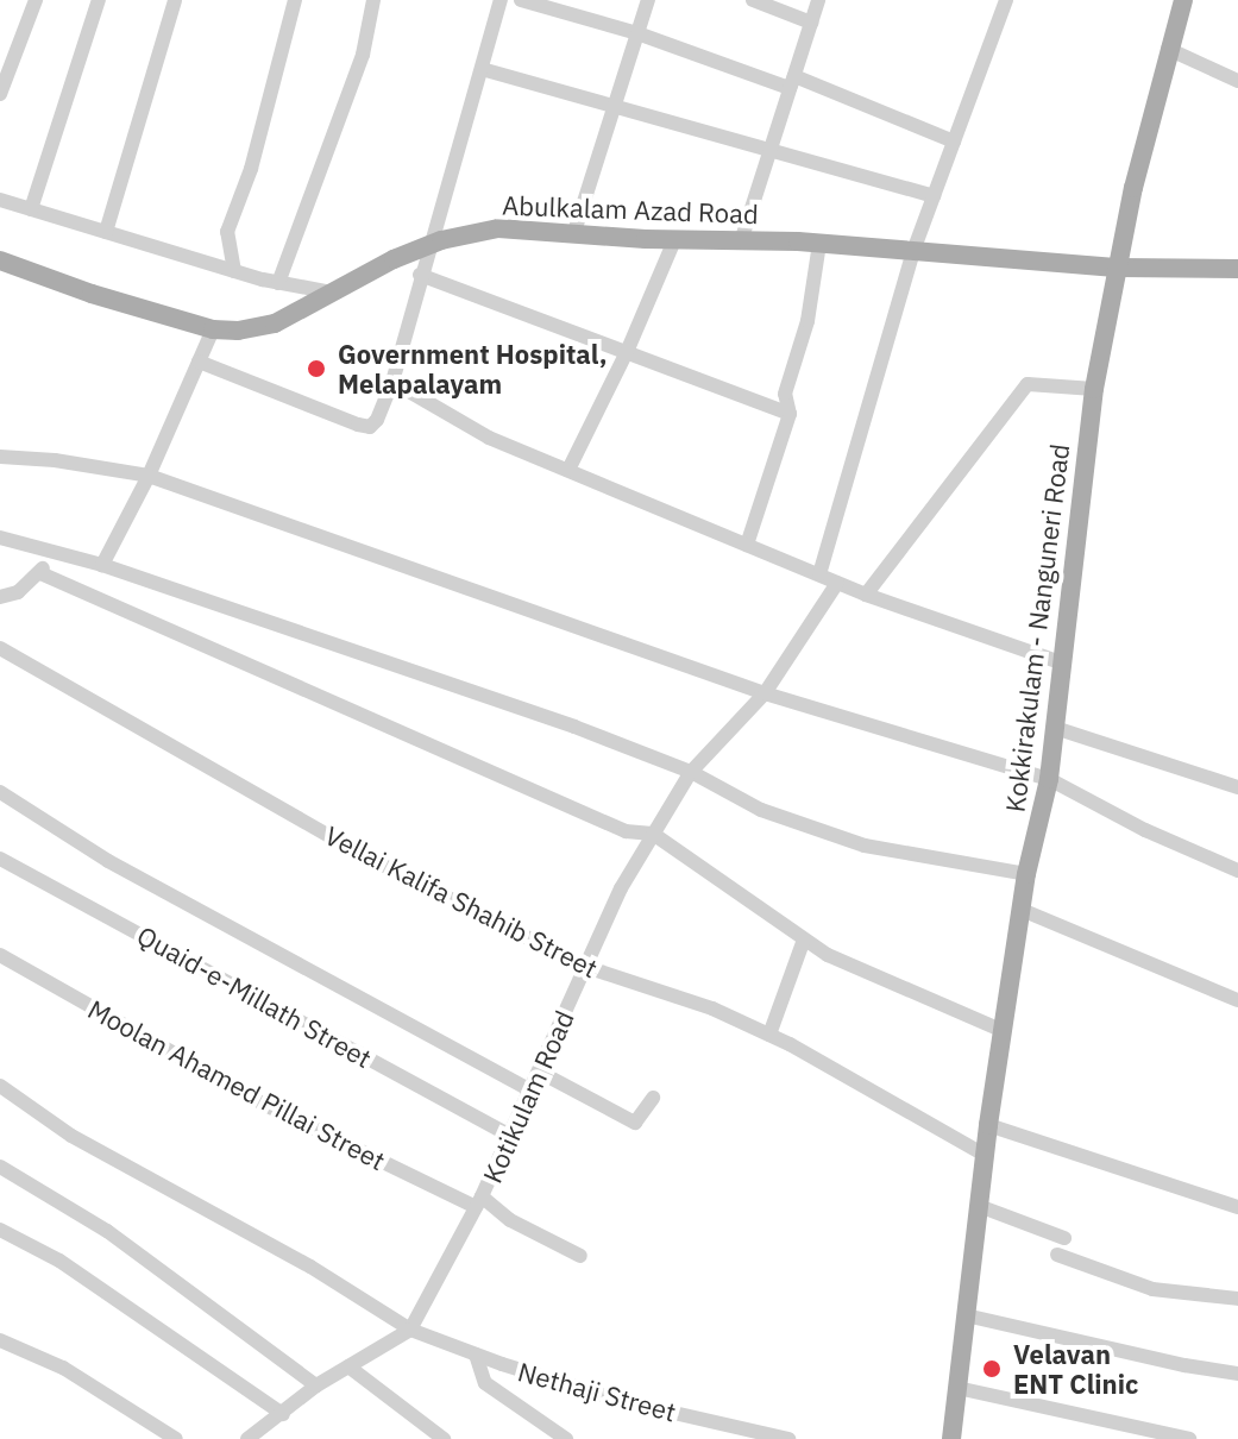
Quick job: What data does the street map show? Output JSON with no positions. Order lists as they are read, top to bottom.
{
  "streets": {
    "main road": ["Abulkalam Azad Road", "Kokkirakulam - Nanguneri Road"],
    "street": [
      "Vellai Kalifa Shahib Street",
      "Quaid-e-Millath Street",
      "Moolan Ahamed Pillai Street",
      "Kotikulam Road",
      "Nethaji Street"
    ]
  },
  "crossings": [
    ["Abulkalam Azad Road", "Kokkirakulam - Nanguneri Road"],
    ["Kokkirakulam - Nanguneri Road", "Vellai Kalifa Shahib Street"],
    ["Vellai Kalifa Shahib Street", "Kotikulam Road"],
    ["Quaid-e-Millath Street", "Kotikulam Road"],
    ["Moolan Ahamed Pillai Street", "Kotikulam Road"],
    ["Kotikulam Road", "Nethaji Street"]
  ],
  "places": ["Government Hospital, Melapalayam", "Velavan ENT Clinic"]
}
